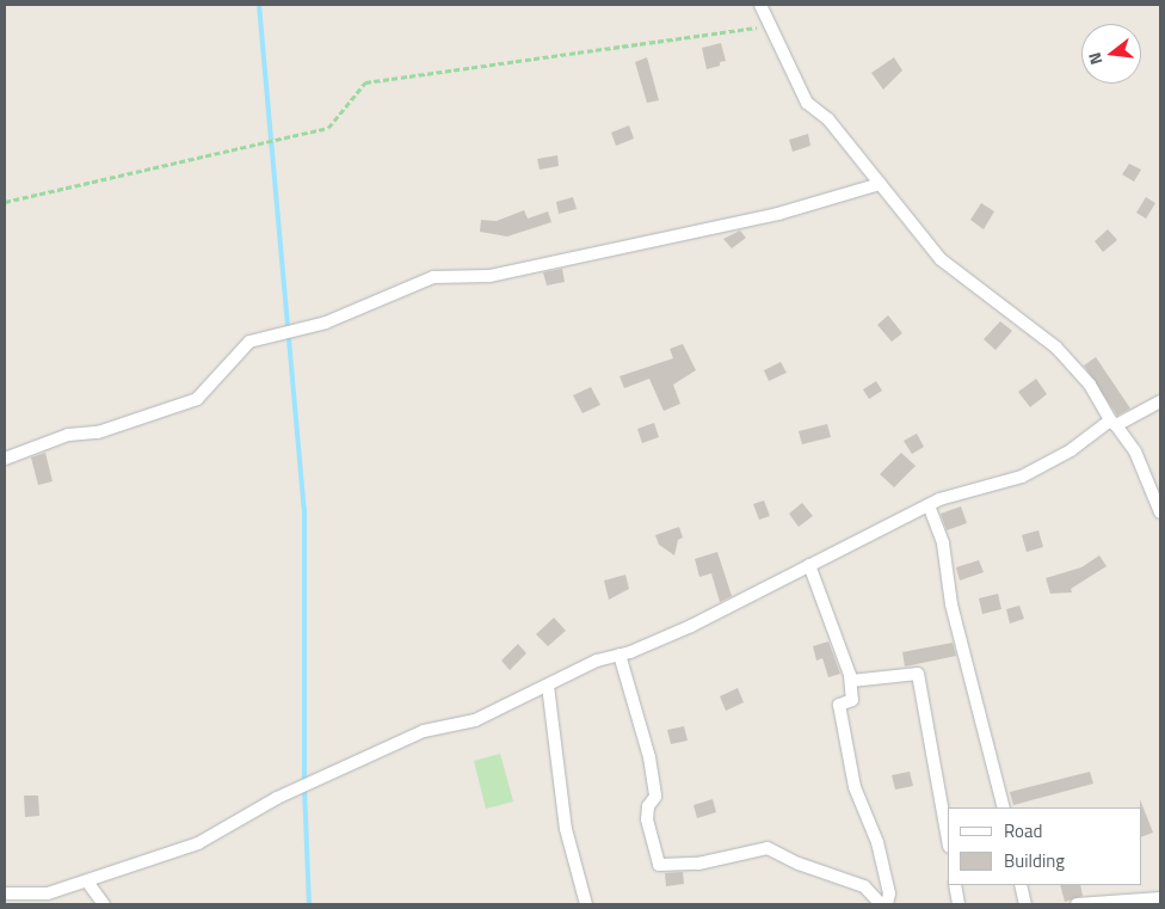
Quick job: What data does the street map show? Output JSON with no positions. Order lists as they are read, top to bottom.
{
  "legend": ["Road", "Building"],
  "north": "left"
}
